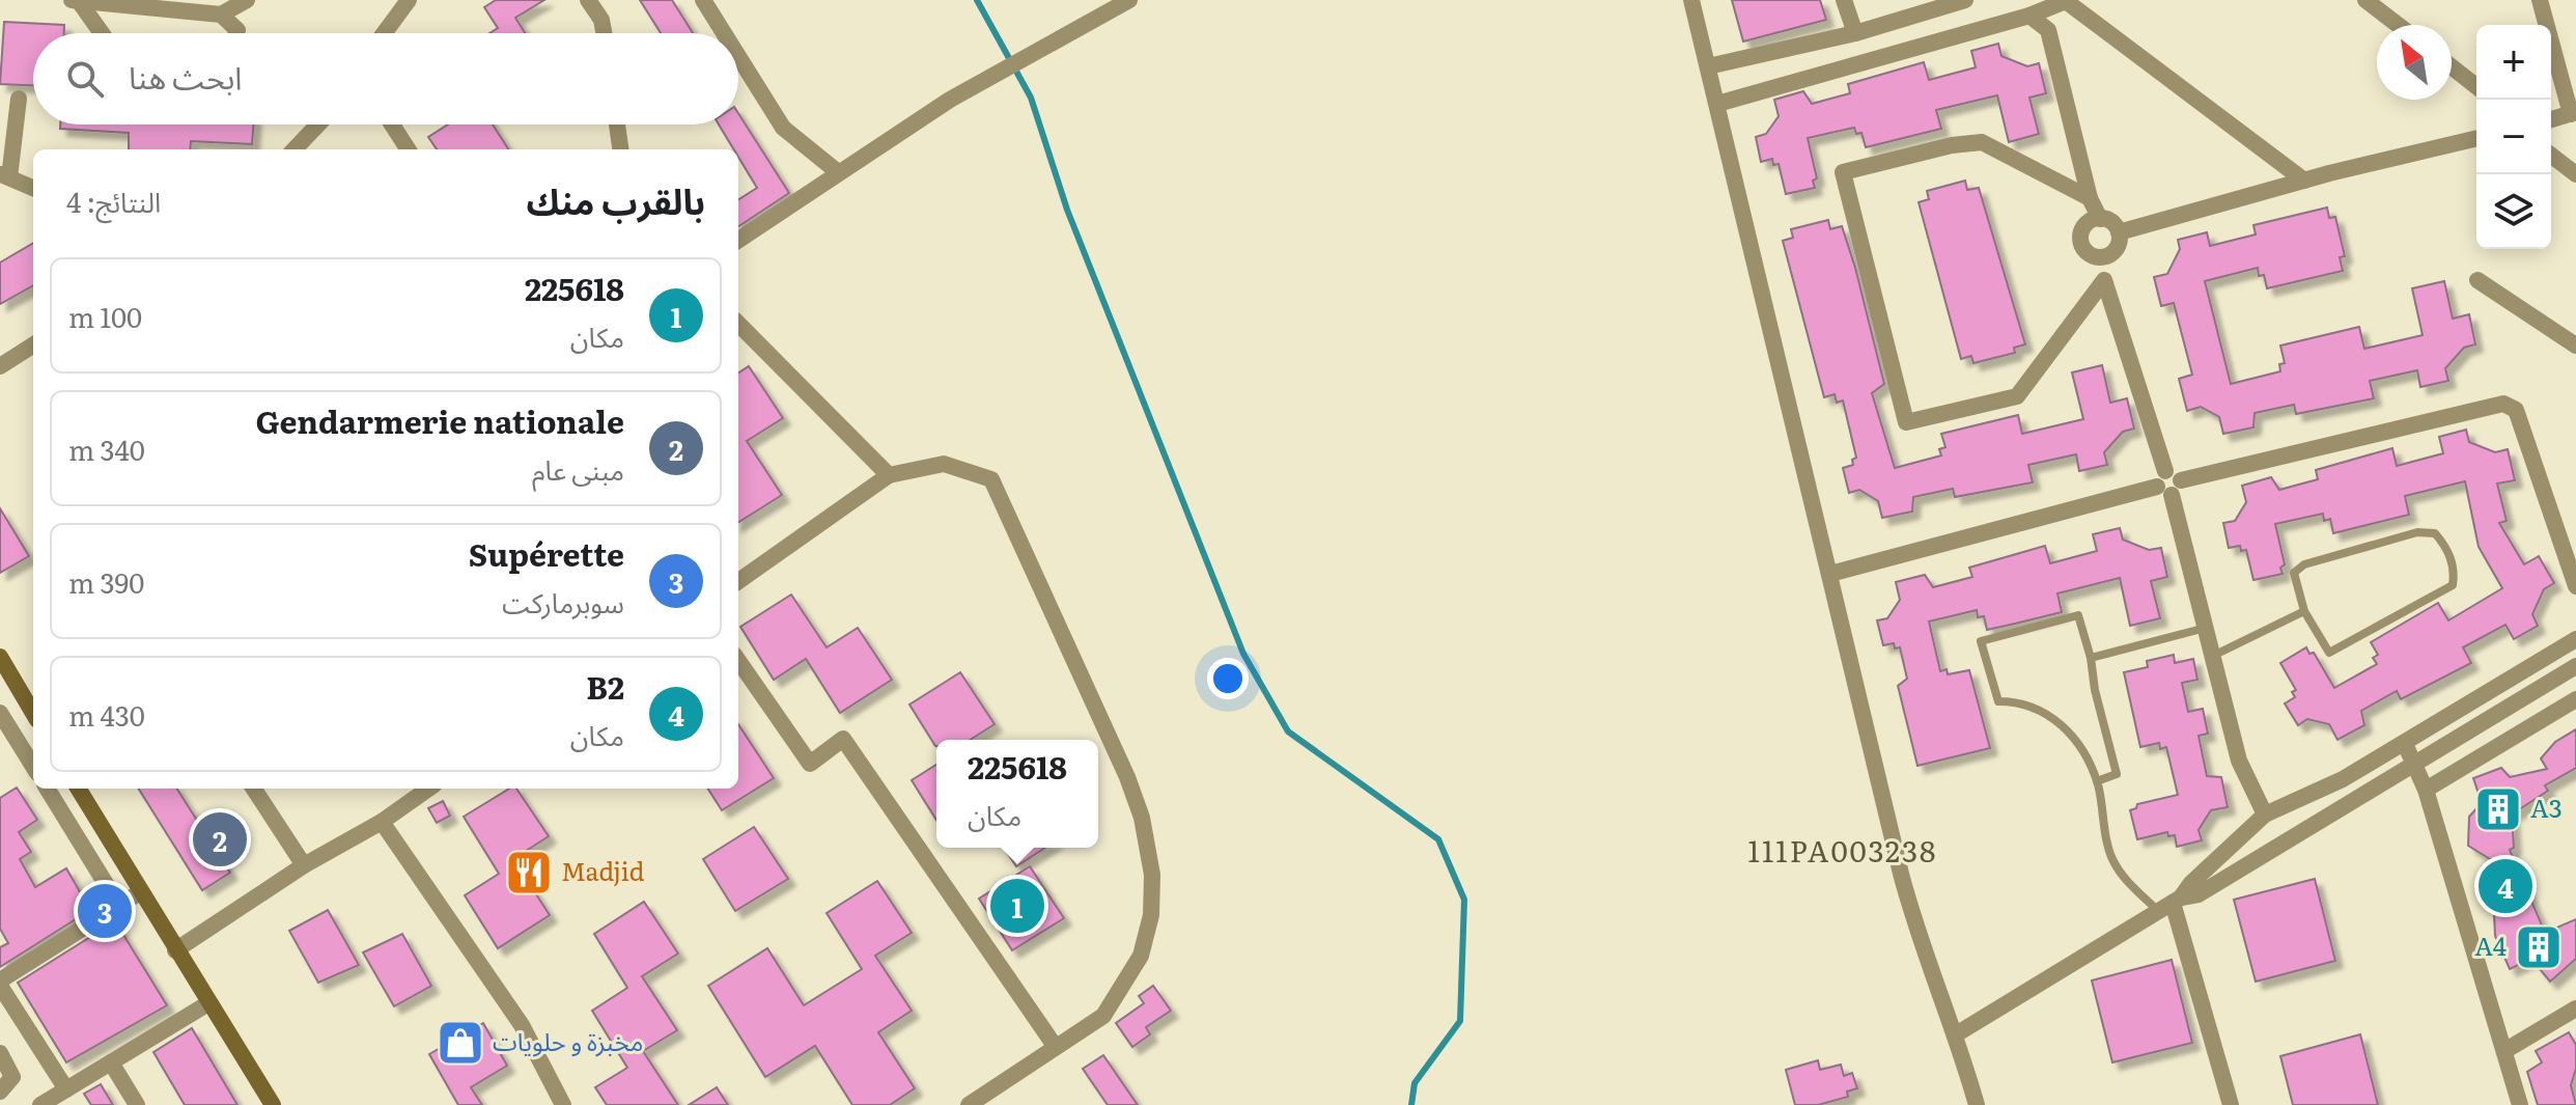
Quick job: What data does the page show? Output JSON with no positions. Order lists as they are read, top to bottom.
{
  "districts": ["111PA003238"],
  "places": {
    "building": ["A3", "A4"],
    "restaurant": ["Madjid"],
    "shop": ["مخبزة و حلويات"]
  },
  "north": "top left",
  "page": {
    "map_buttons": ["+", "−"],
    "search": "ابحث هنا",
    "heading": ["بالقرب منك", "النتائج: 4"],
    "list": [
      {
        "mark": "1",
        "name": "225618",
        "note": "مكان",
        "value": "100 m"
      },
      {
        "mark": "2",
        "name": "Gendarmerie nationale",
        "note": "مبنى عام",
        "value": "340 m"
      },
      {
        "mark": "3",
        "name": "Supérette",
        "note": "سوبرماركت",
        "value": "390 m"
      },
      {
        "mark": "4",
        "name": "B2",
        "note": "مكان",
        "value": "430 m"
      }
    ],
    "popup": ["225618", "مكان"],
    "pins": [
      "2",
      "4",
      "1",
      "3"
    ]
  }
}
